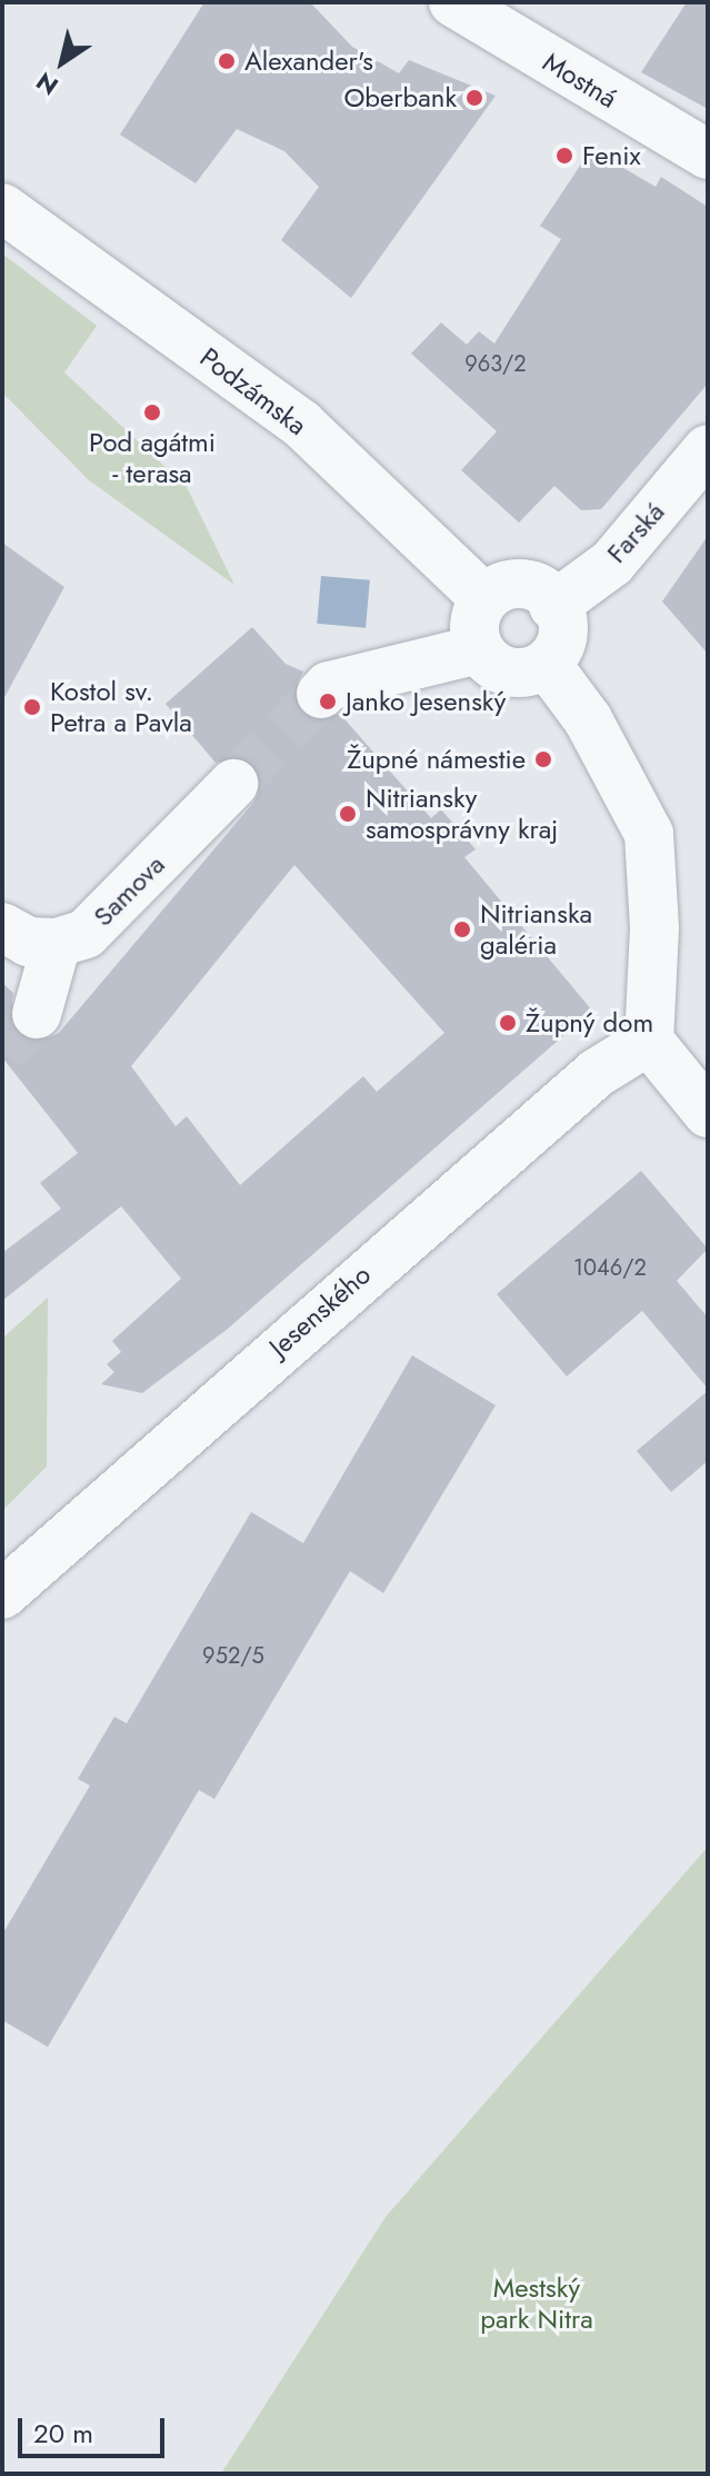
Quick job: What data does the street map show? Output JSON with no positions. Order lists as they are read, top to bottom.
{
  "streets": {
    "street": [
      "Mostná",
      "Podzámska",
      "Farská",
      "Samova",
      "Jesenského"
    ]
  },
  "crossings": [
    ["Podzámska", "Farská"]
  ],
  "parks": ["Mestský park Nitra"],
  "places": [
    "Alexander's",
    "Oberbank",
    "Fenix",
    "Pod agátmi - terasa",
    "Janko Jesenský",
    "Kostol sv. Petra a Pavla",
    "Župné námestie",
    "Nitriansky samosprávny kraj",
    "Nitrianska galéria",
    "Župný dom"
  ],
  "house_numbers": ["963/2", "1046/2", "952/5"],
  "scale_bar": "20 m",
  "north": "bottom left"
}
